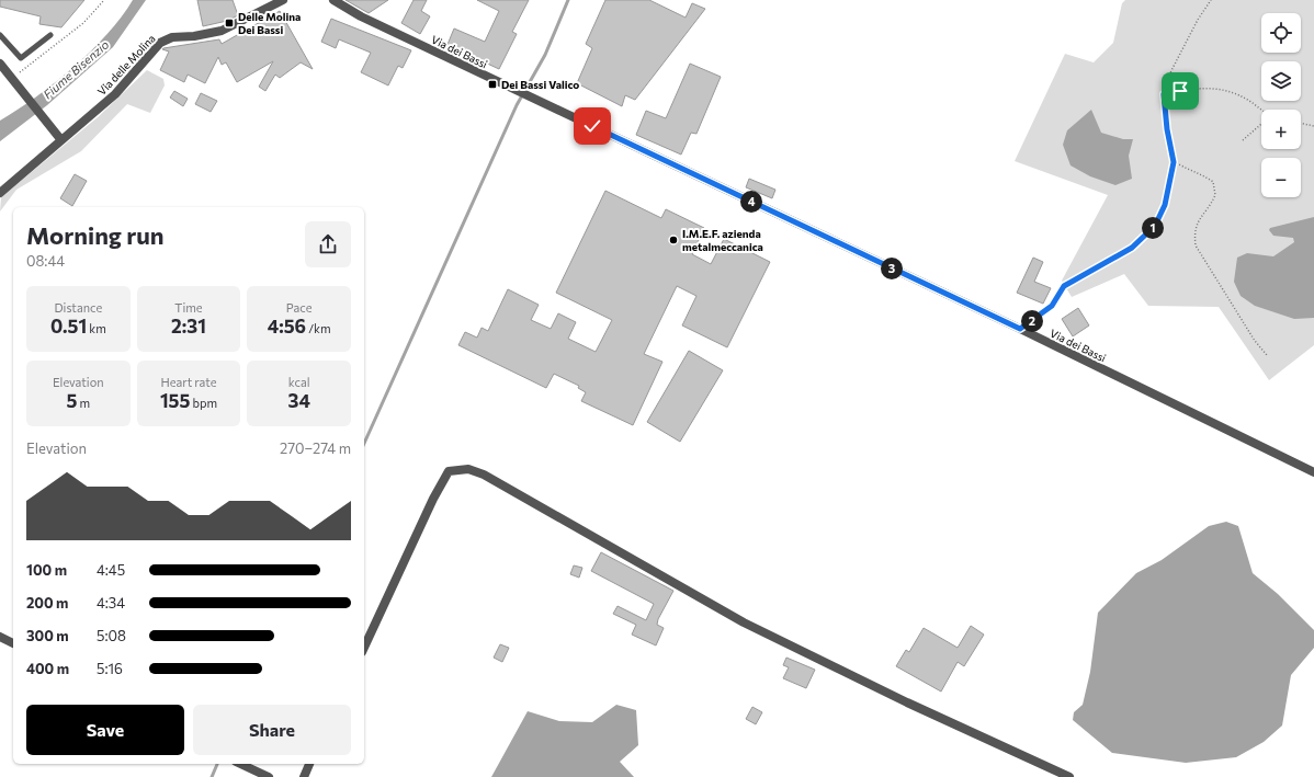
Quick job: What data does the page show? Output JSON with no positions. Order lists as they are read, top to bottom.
{
  "streets": {
    "street": ["Via dei Bassi", "Via delle Molina"]
  },
  "water": ["Fiume Bisenzio"],
  "places": {
    "transit": ["Delle Molina Dei Bassi", "Dei Bassi Valico"],
    "other": ["I.M.E.F. azienda metalmeccanica"]
  },
  "page": {
    "map_buttons": ["+", "−"],
    "pins": [
      "4",
      "1",
      "3",
      "2"
    ],
    "heading": ["Morning run", "08:44"],
    "stats": [
      ["Distance", "0.51 km"],
      ["Time", "2:31"],
      ["Pace", "4:56 /km"],
      ["Elevation", "5 m"],
      ["Heart rate", "155 bpm"],
      ["kcal", "34"]
    ],
    "chart": ["Elevation", "270–274 m"],
    "list": [
      {
        "name": "100 m",
        "note": "4:45"
      },
      {
        "name": "200 m",
        "note": "4:34"
      },
      {
        "name": "300 m",
        "note": "5:08"
      },
      {
        "name": "400 m",
        "note": "5:16"
      }
    ],
    "buttons": ["Save", "Share"]
  }
}
